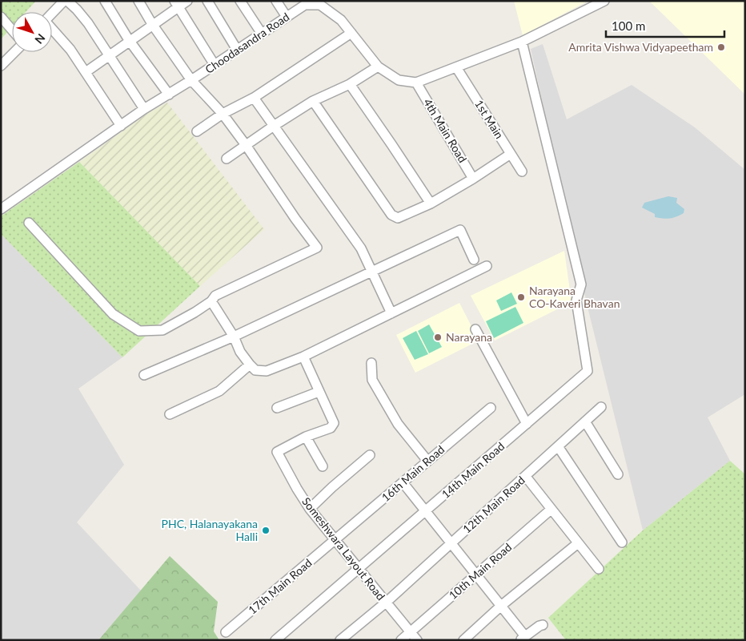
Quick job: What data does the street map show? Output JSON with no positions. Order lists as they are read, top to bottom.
{
  "streets": {
    "street": [
      "Choodasandra Road",
      "1st Main",
      "4th Main Road",
      "14th Main Road",
      "16th Main Road",
      "12th Main Road",
      "Someshwara Layout Road",
      "10th Main Road",
      "17th Main Road"
    ]
  },
  "crossings": [
    ["Choodasandra Road", "4th Main Road"],
    ["14th Main Road", "Someshwara Layout Road"],
    ["16th Main Road", "Someshwara Layout Road"],
    ["16th Main Road", "17th Main Road"],
    ["12th Main Road", "Someshwara Layout Road"],
    ["Someshwara Layout Road", "10th Main Road"],
    ["Someshwara Layout Road", "17th Main Road"]
  ],
  "places": [
    "Amrita Vishwa Vidyapeetham",
    "Narayana CO-Kaveri Bhavan",
    "Narayana",
    "PHC, Halanayakana Halli"
  ],
  "scale_bar": "100 m",
  "north": "bottom right"
}
